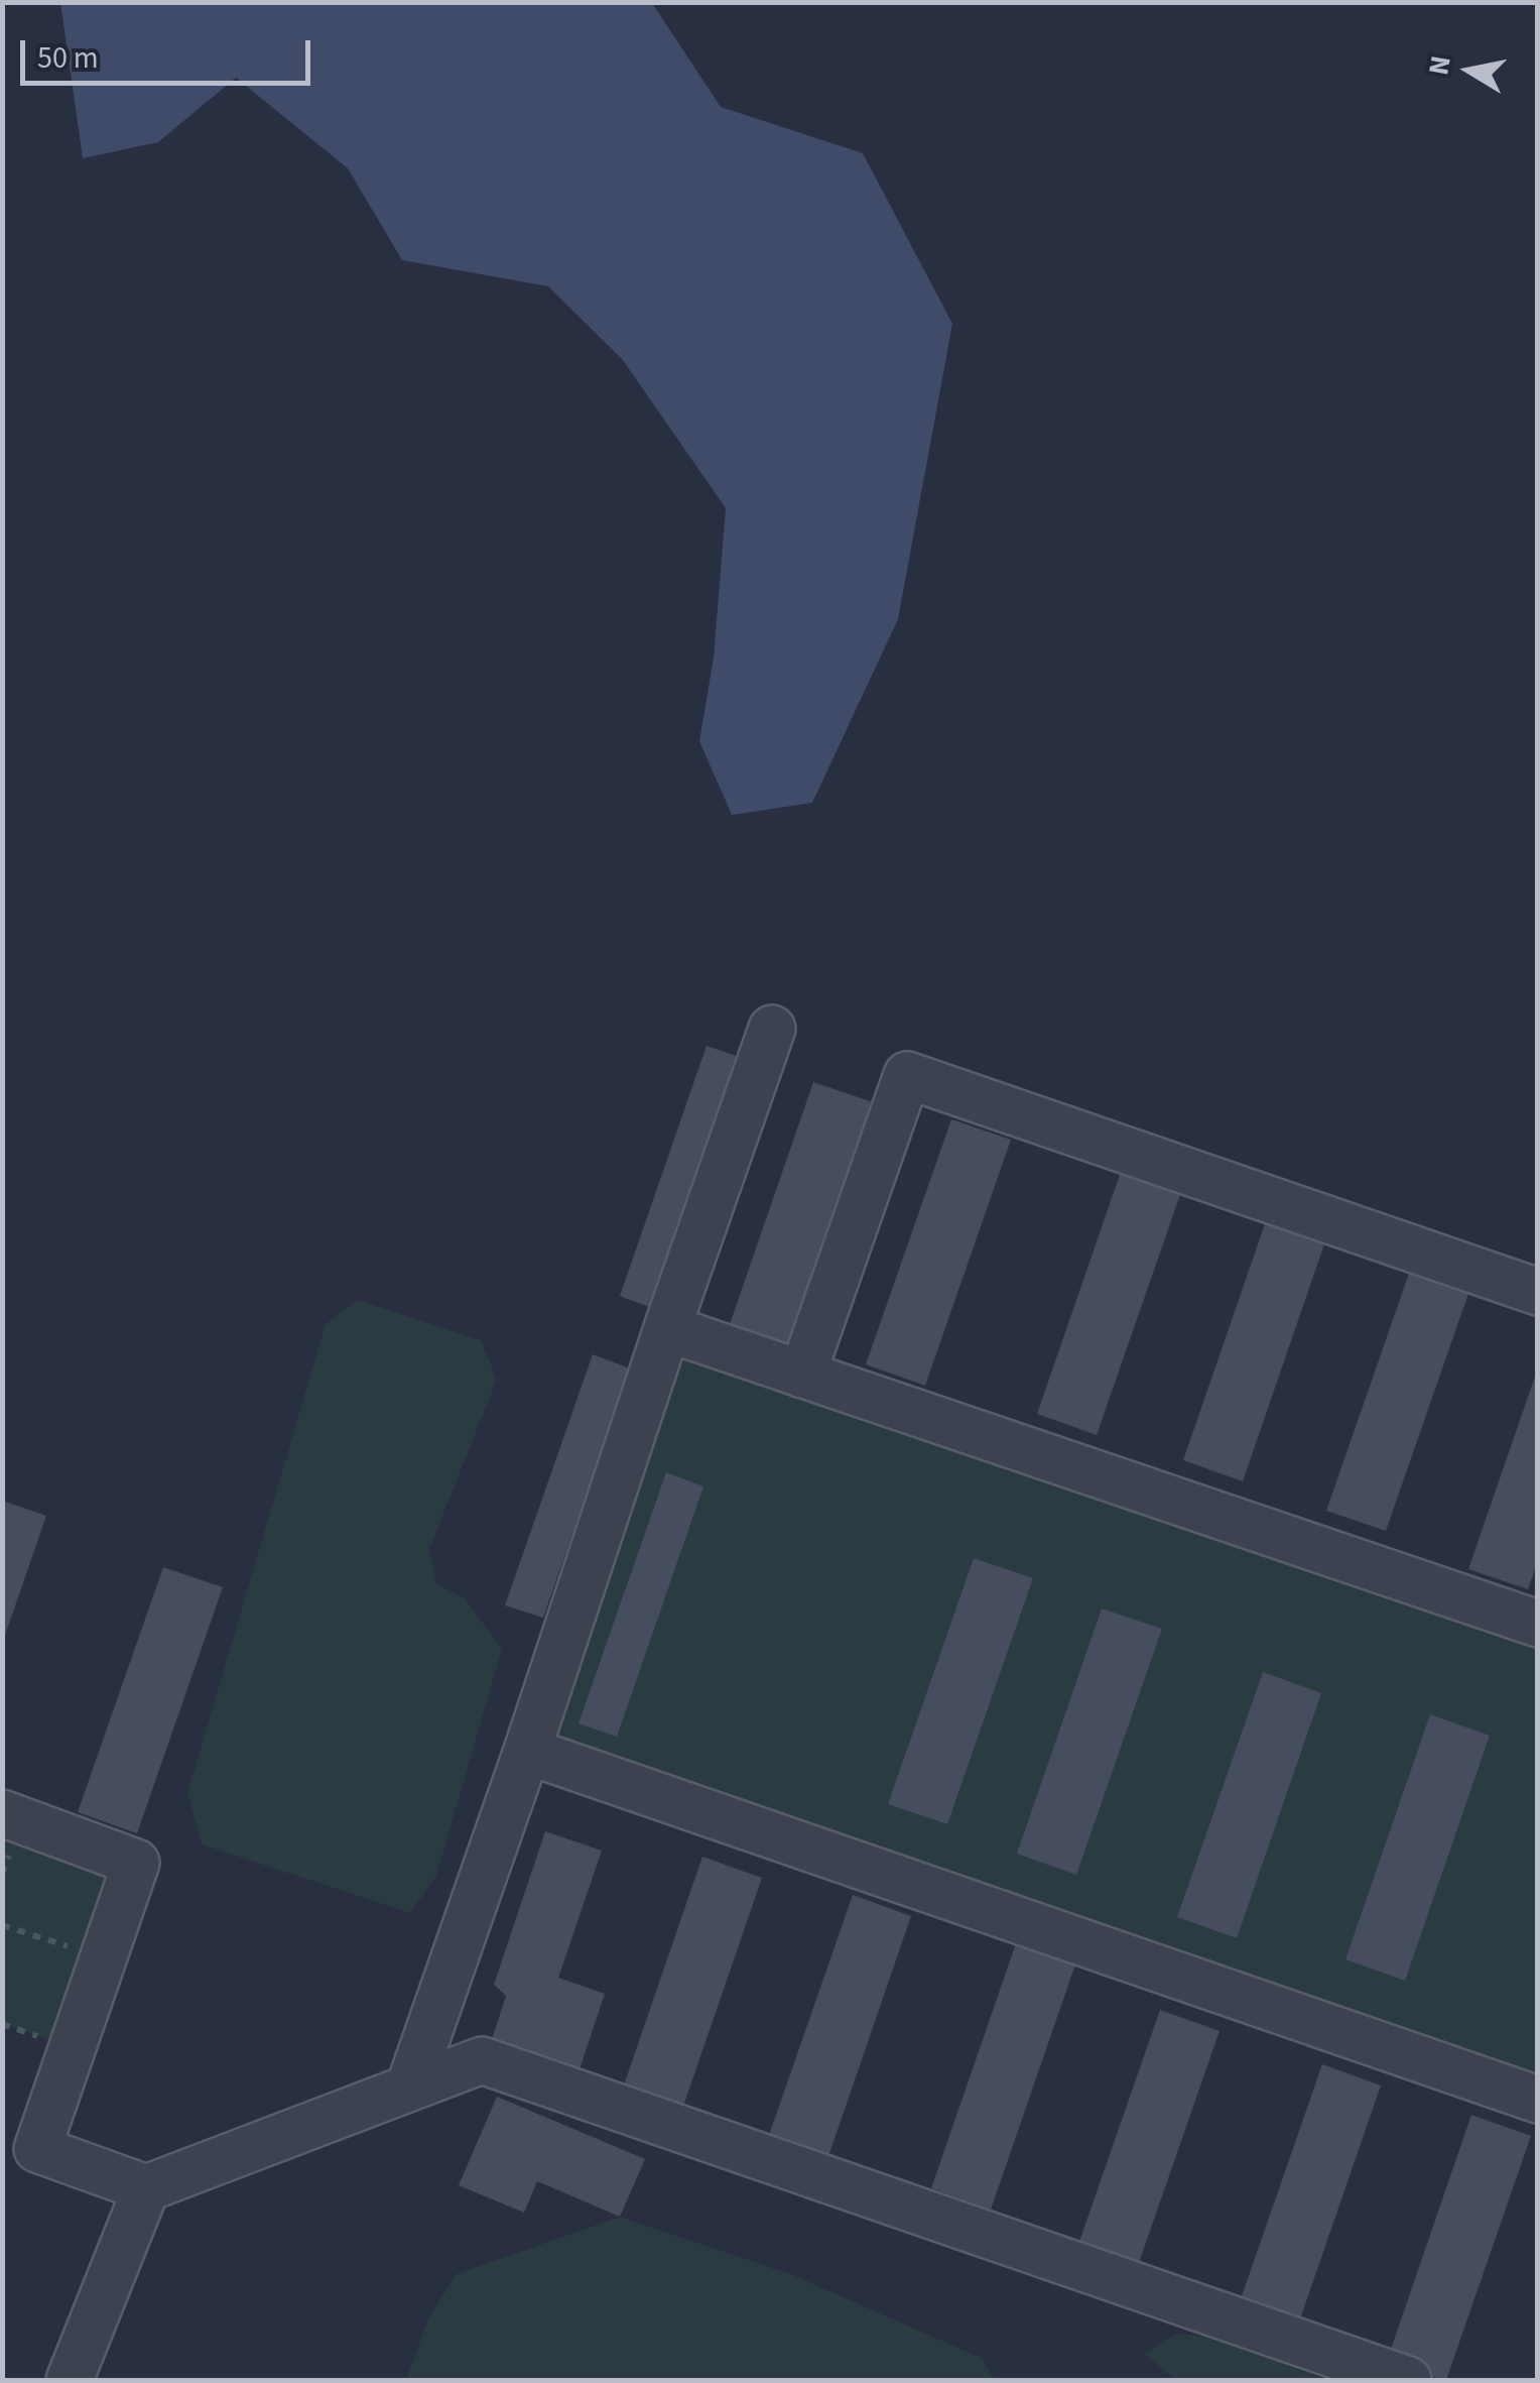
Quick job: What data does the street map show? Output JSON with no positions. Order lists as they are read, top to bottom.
{
  "scale_bar": "50 m",
  "north": "left"
}
